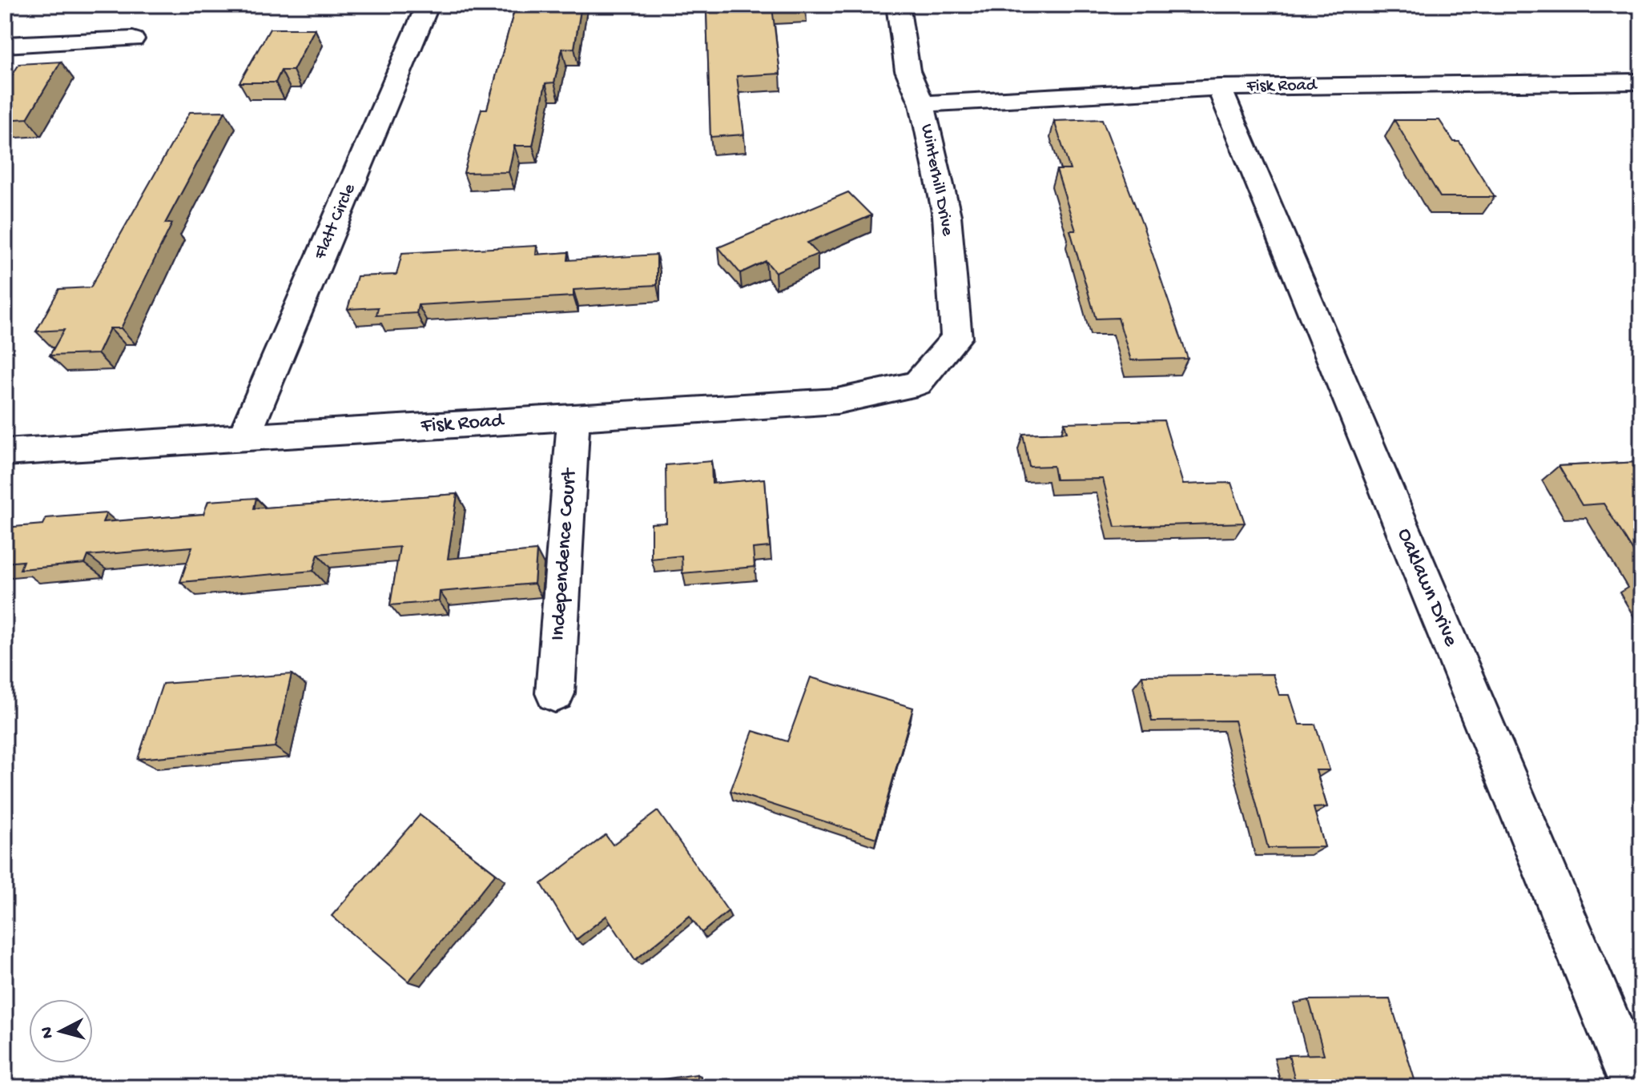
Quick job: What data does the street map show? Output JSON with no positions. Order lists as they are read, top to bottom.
{
  "streets": {
    "street": [
      "Fisk Road",
      "Winterhill Drive",
      "Flatt Circle",
      "Independence Court",
      "Oaklawn Drive"
    ]
  },
  "crossings": [
    ["Fisk Road", "Winterhill Drive"],
    ["Fisk Road", "Flatt Circle"],
    ["Fisk Road", "Independence Court"],
    ["Fisk Road", "Oaklawn Drive"]
  ],
  "north": "left"
}
